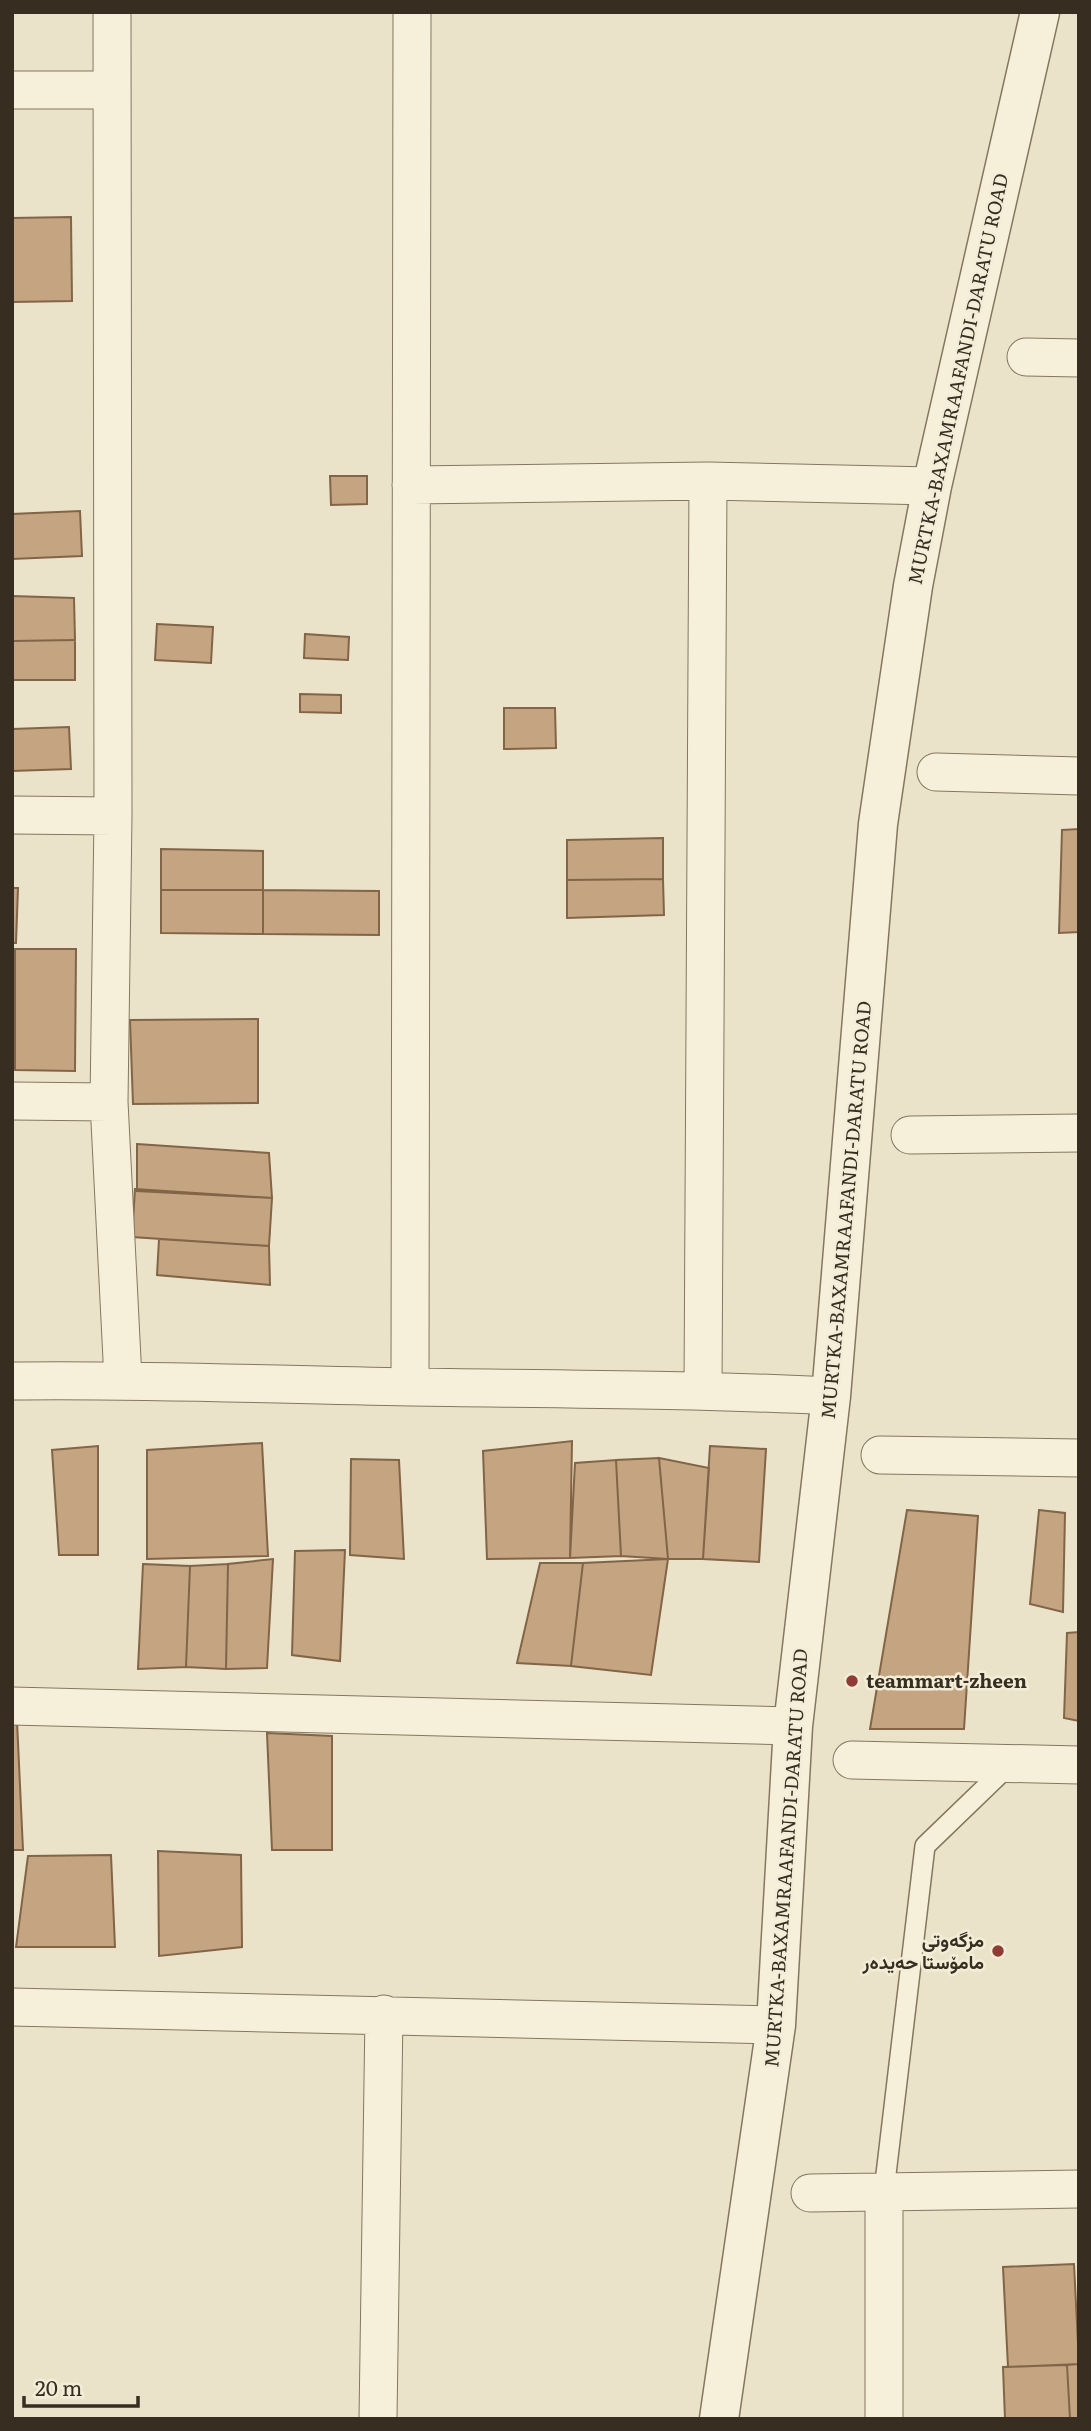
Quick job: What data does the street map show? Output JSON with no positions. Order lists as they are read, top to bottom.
{
  "streets": {
    "street": ["MURTKA-BAXAMRAAFANDI-DARATU ROAD"]
  },
  "places": ["teammart-zheen", "مزگەوتی مامۆستا حەیدەر"],
  "scale_bar": "20 m"
}
